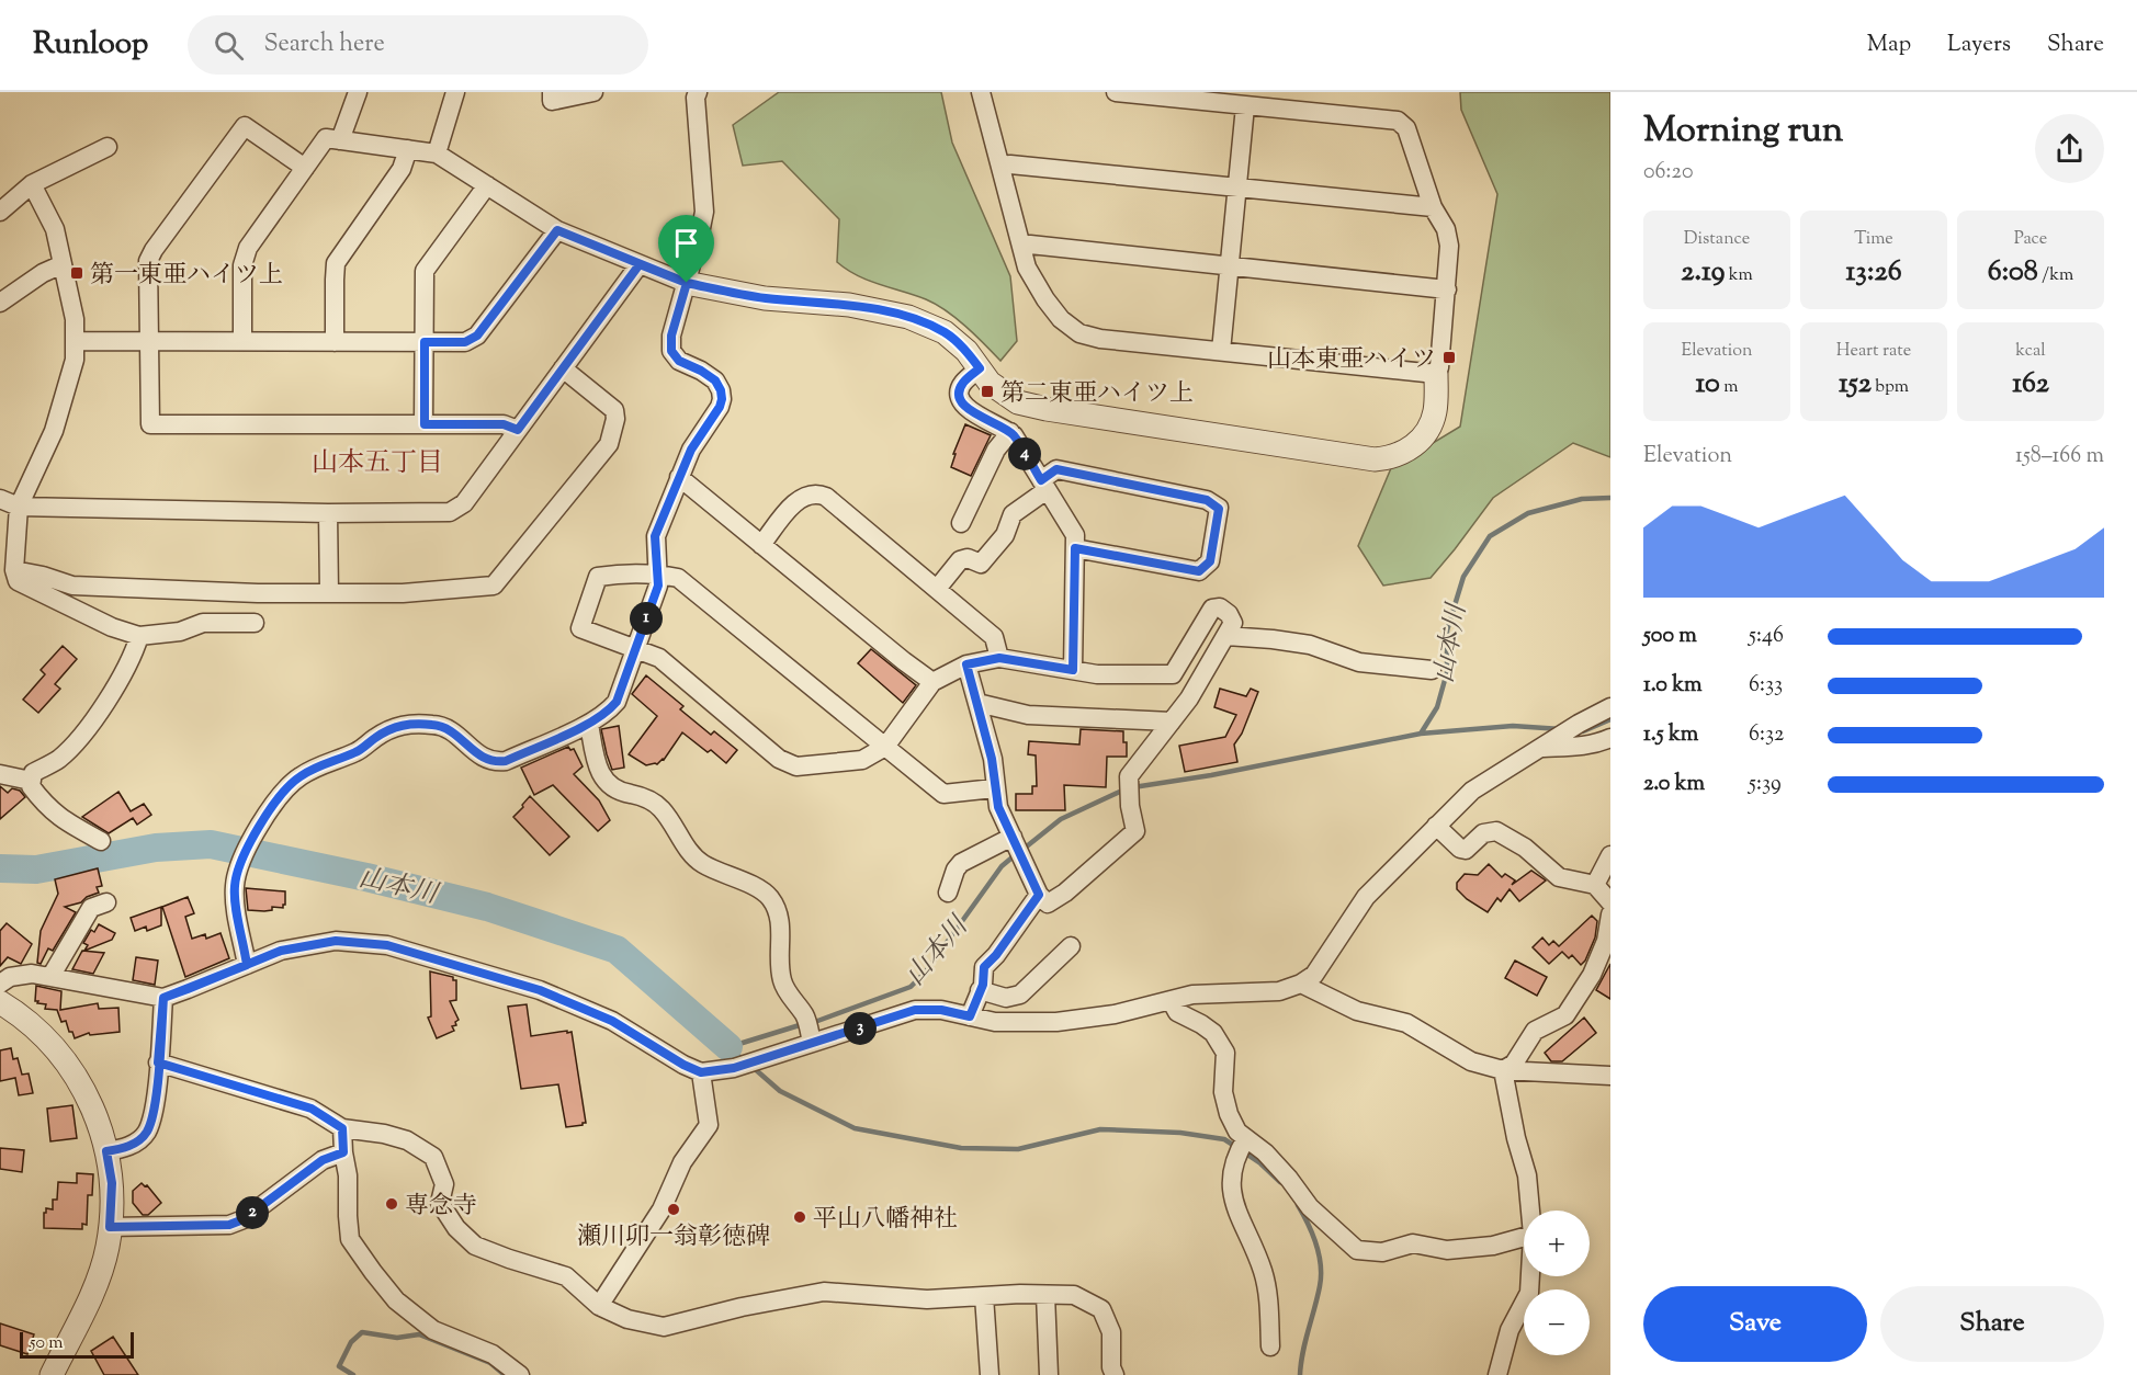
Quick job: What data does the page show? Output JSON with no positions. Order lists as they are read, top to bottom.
{
  "districts": ["山本五丁目"],
  "water": ["山本川"],
  "places": {
    "transit": ["第一東亜ハイツ上", "山本東亜ハイツ", "第二東亜ハイツ上"],
    "other": ["専念寺", "瀬川卯一翁彰徳碑", "平山八幡神社"]
  },
  "scale_bar": "50 m",
  "page": {
    "header": "Runloop",
    "search": "Search here",
    "nav": ["Map", "Layers", "Share"],
    "heading": ["Morning run", "06:20"],
    "stats": [
      ["Distance", "2.19 km"],
      ["Time", "13:26"],
      ["Pace", "6:08 /km"],
      ["Elevation", "10 m"],
      ["Heart rate", "152 bpm"],
      ["kcal", "162"]
    ],
    "chart": ["Elevation", "158–166 m"],
    "pins": [
      "4",
      "1",
      "3",
      "2"
    ],
    "list": [
      {
        "name": "500 m",
        "note": "5:46"
      },
      {
        "name": "1.0 km",
        "note": "6:33"
      },
      {
        "name": "1.5 km",
        "note": "6:32"
      },
      {
        "name": "2.0 km",
        "note": "5:39"
      }
    ],
    "map_buttons": ["+", "−"],
    "buttons": ["Save", "Share"],
    "scale": "50 m"
  }
}
